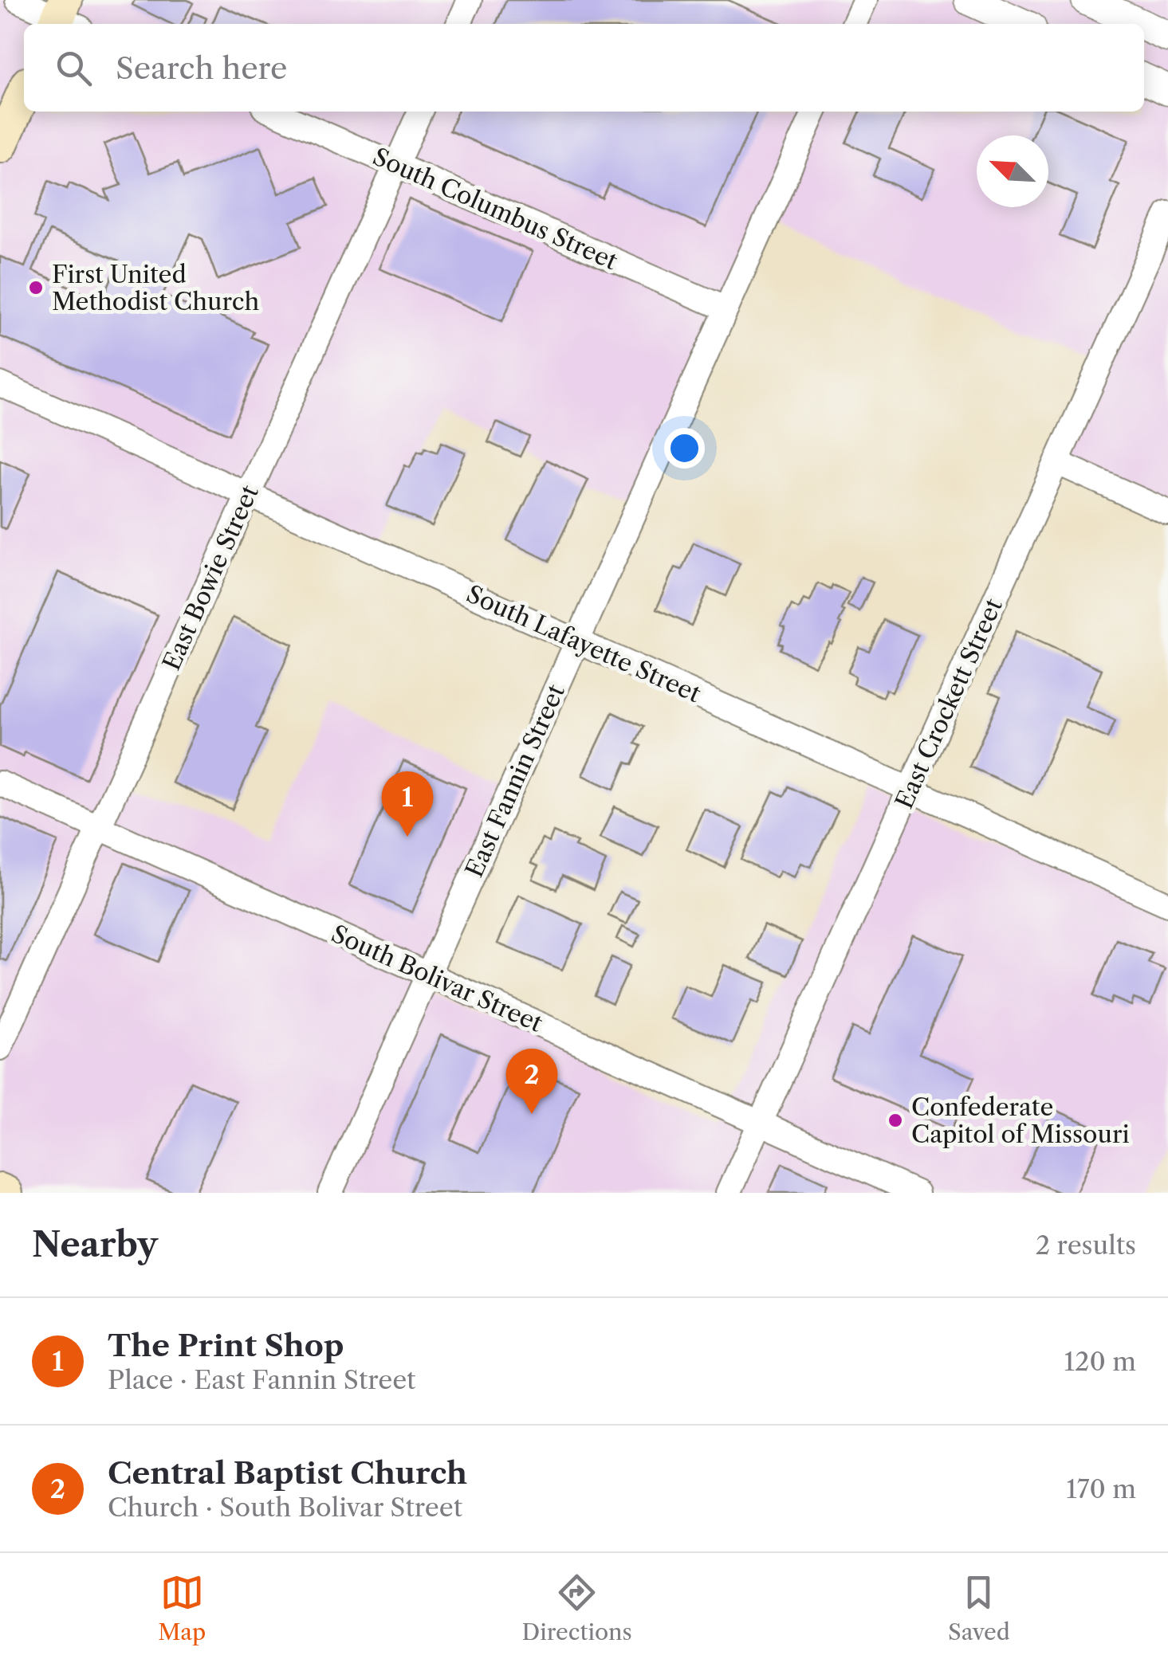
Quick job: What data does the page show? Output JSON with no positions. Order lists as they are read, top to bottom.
{
  "streets": {
    "street": [
      "South Columbus Street",
      "East Bowie Street",
      "South Lafayette Street",
      "East Crockett Street",
      "East Fannin Street",
      "South Bolivar Street"
    ]
  },
  "crossings": [
    ["South Columbus Street", "East Bowie Street"],
    ["South Columbus Street", "East Fannin Street"],
    ["East Bowie Street", "South Lafayette Street"],
    ["East Bowie Street", "South Bolivar Street"],
    ["South Lafayette Street", "East Crockett Street"],
    ["South Lafayette Street", "East Fannin Street"],
    ["East Crockett Street", "South Bolivar Street"],
    ["East Fannin Street", "South Bolivar Street"]
  ],
  "places": ["First United Methodist Church", "Confederate Capitol of Missouri"],
  "north": "top left",
  "page": {
    "search": "Search here",
    "pins": ["1", "2"],
    "heading": ["Nearby", "2 results"],
    "list": [
      {
        "mark": "1",
        "name": "The Print Shop",
        "note": "Place · East Fannin Street",
        "value": "120 m"
      },
      {
        "mark": "2",
        "name": "Central Baptist Church",
        "note": "Church · South Bolivar Street",
        "value": "170 m"
      }
    ],
    "nav": ["Map", "Directions", "Saved"]
  }
}
